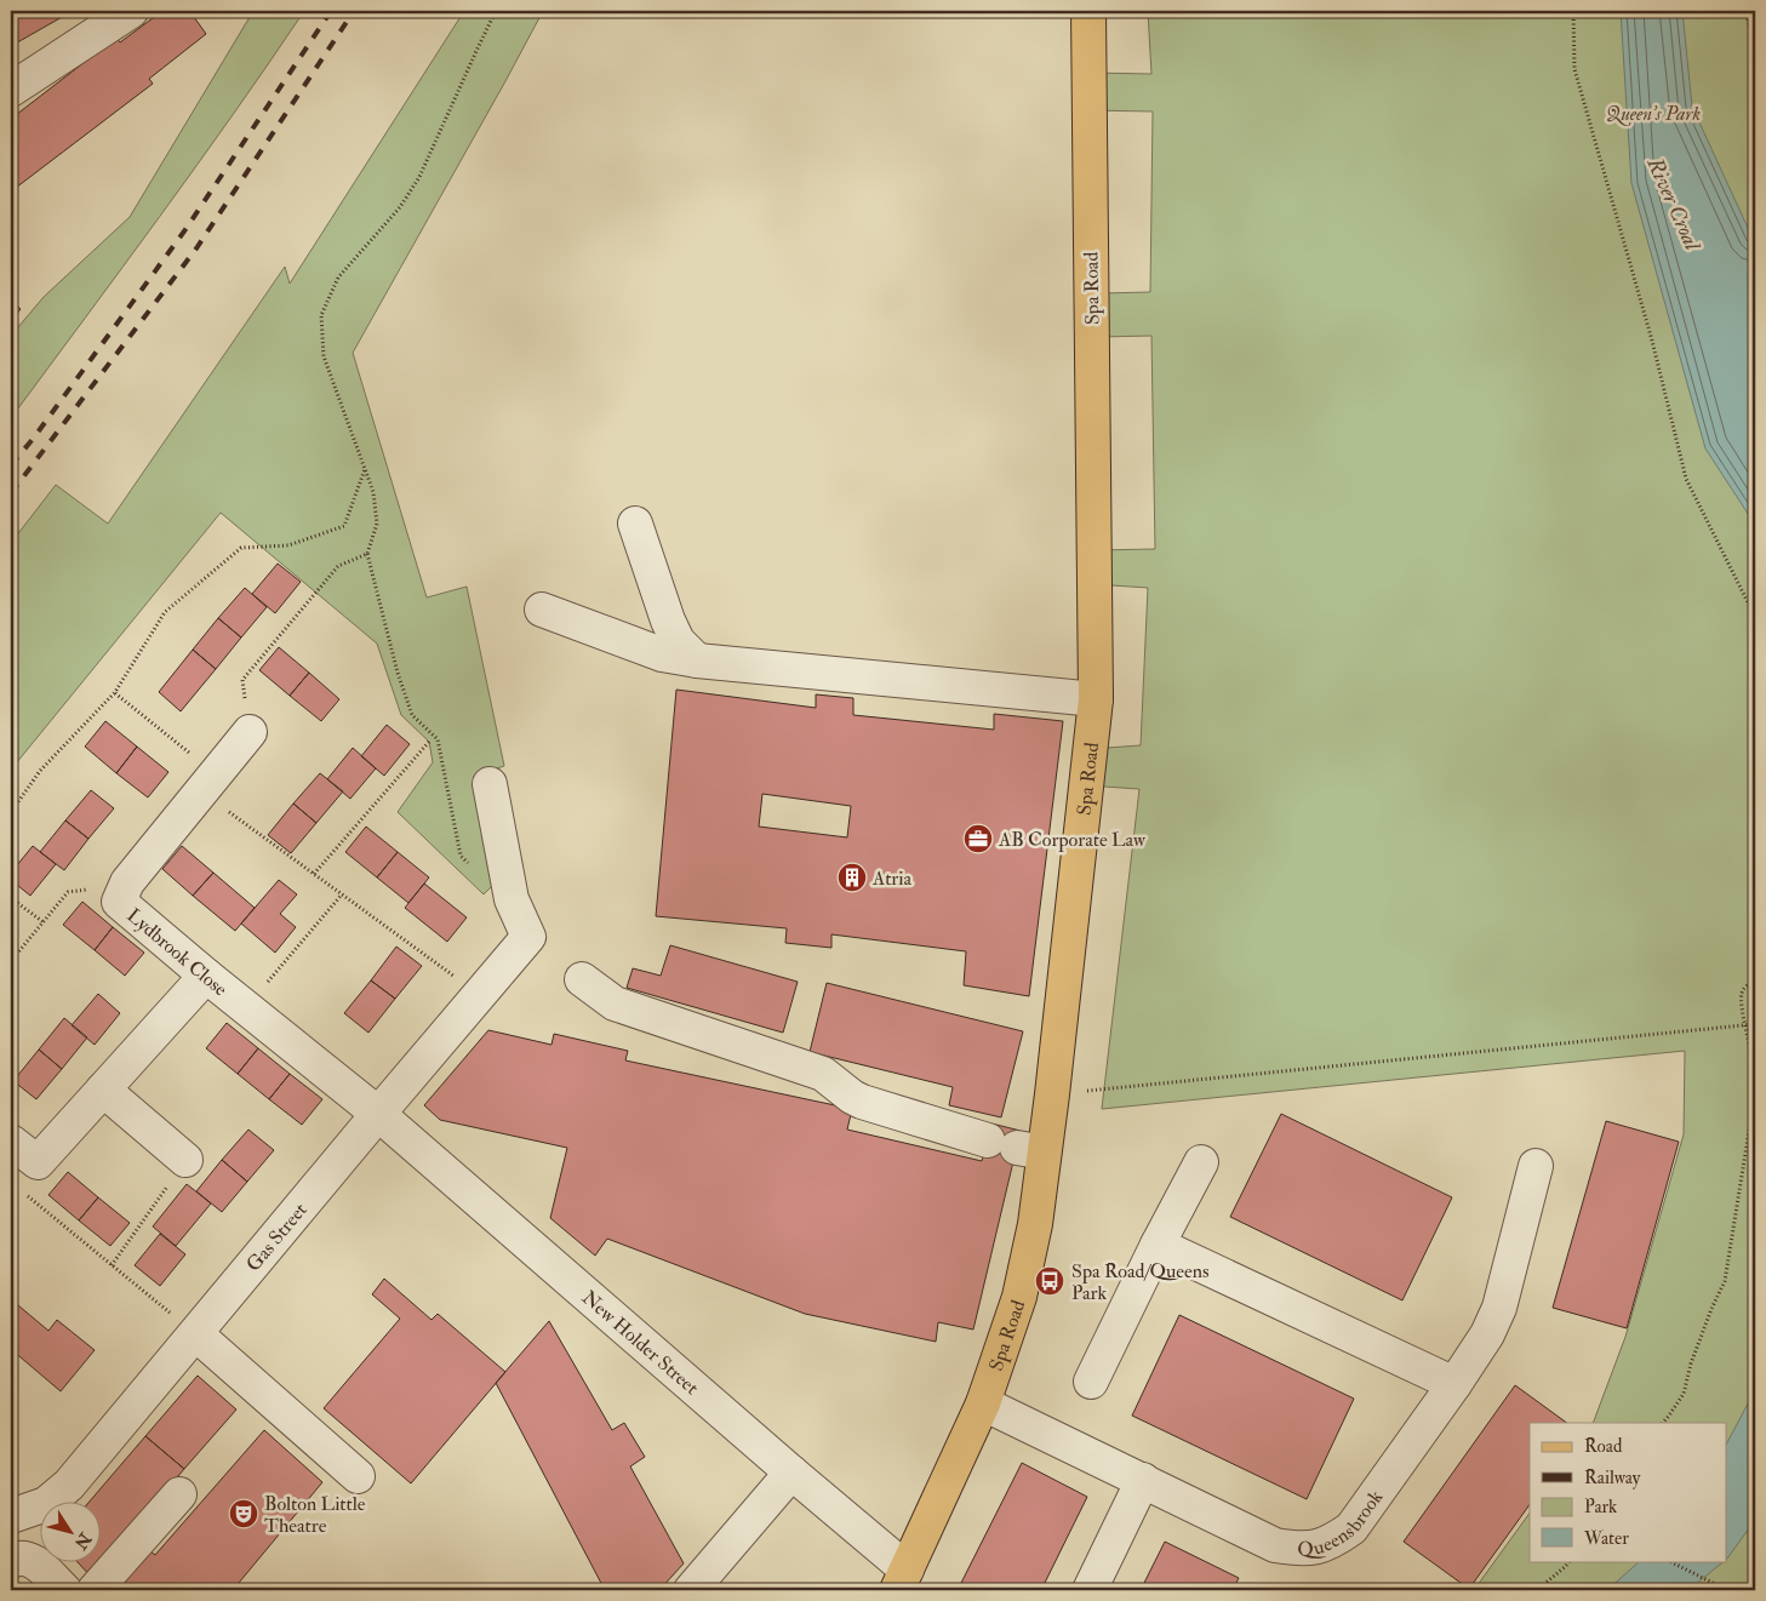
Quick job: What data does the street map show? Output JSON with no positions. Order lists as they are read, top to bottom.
{
  "streets": {
    "main road": ["Spa Road"],
    "street": [
      "Lydbrook Close",
      "Gas Street",
      "New Holder Street",
      "Queensbrook"
    ]
  },
  "crossings": [
    ["Spa Road", "New Holder Street"],
    ["Spa Road", "Queensbrook"],
    ["Lydbrook Close", "Gas Street"],
    ["Lydbrook Close", "New Holder Street"],
    ["Gas Street", "New Holder Street"]
  ],
  "water": ["River Croal"],
  "parks": ["Queen's Park"],
  "places": {
    "office": ["AB Corporate Law"],
    "building": ["Atria"],
    "bus stop": ["Spa Road/Queens Park"],
    "theatre": ["Bolton Little Theatre"]
  },
  "legend": [
    "Road",
    "Railway",
    "Park",
    "Water"
  ],
  "north": "bottom right"
}
